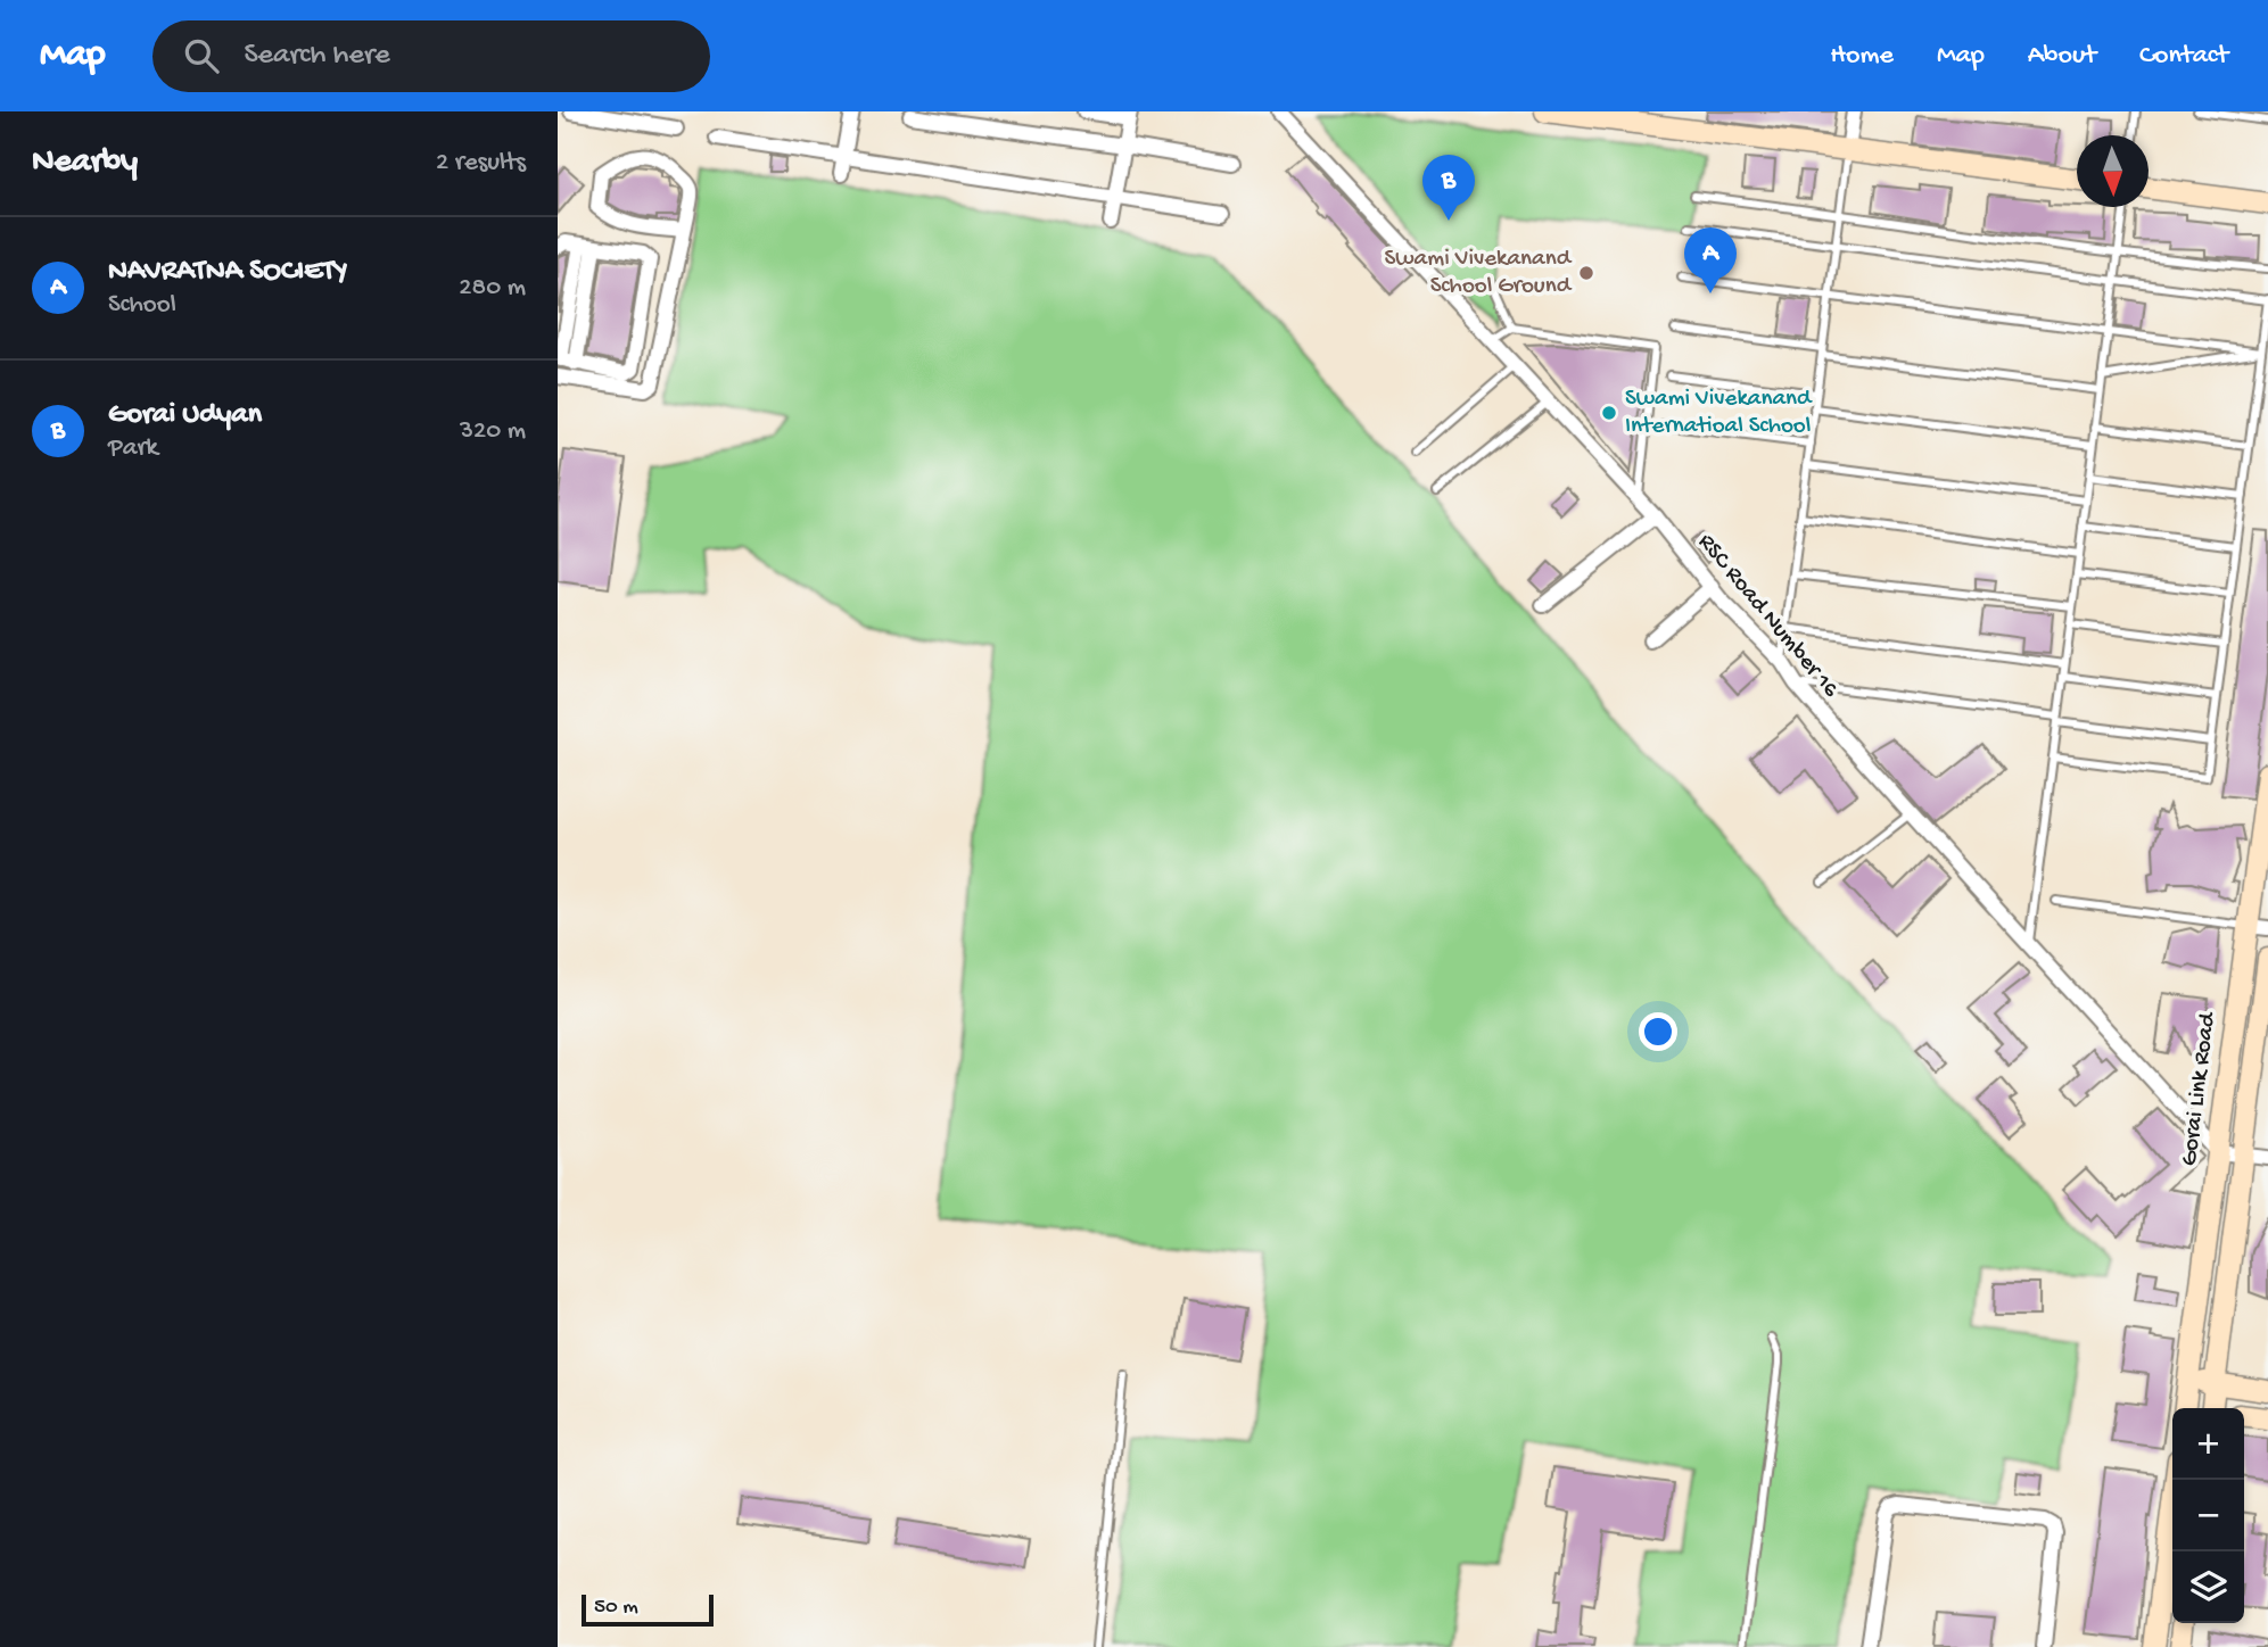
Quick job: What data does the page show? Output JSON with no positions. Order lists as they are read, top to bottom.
{
  "streets": {
    "main road": ["Gorai Link Road"],
    "street": ["RSC Road Number 16"]
  },
  "crossings": [
    ["RSC Road Number 16", "Gorai Link Road"]
  ],
  "places": ["Swami Vivekanand School Ground", "Swami Vivekanand Internatioal School"],
  "scale_bar": "50 m",
  "north": "bottom",
  "page": {
    "header": "Map",
    "search": "Search here",
    "nav": [
      "Home",
      "Map",
      "About",
      "Contact"
    ],
    "heading": ["Nearby", "2 results"],
    "pins": ["B", "A"],
    "list": [
      {
        "mark": "A",
        "name": "NAVRATNA SOCIETY",
        "note": "School",
        "value": "280 m"
      },
      {
        "mark": "B",
        "name": "Gorai Udyan",
        "note": "Park",
        "value": "320 m"
      }
    ],
    "map_buttons": ["+", "−"],
    "scale": "50 m"
  }
}
